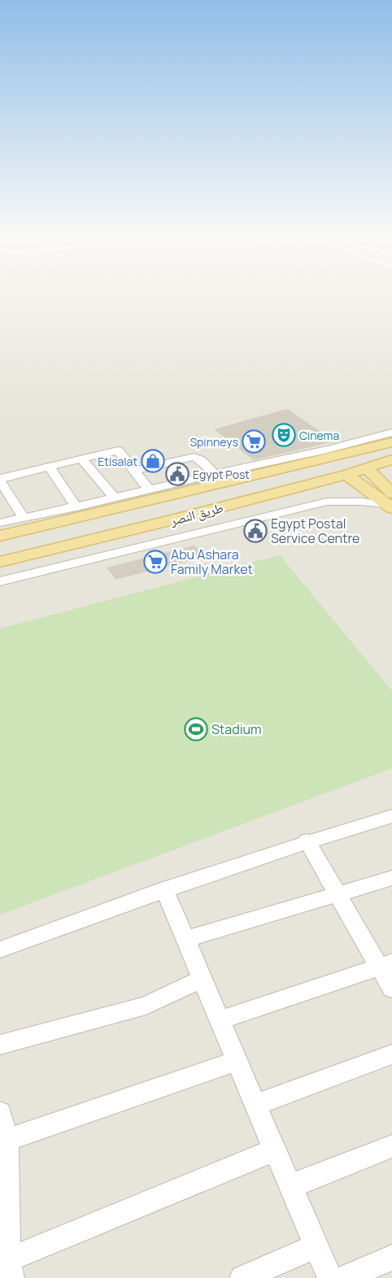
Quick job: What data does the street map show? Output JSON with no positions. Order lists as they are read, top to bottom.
{
  "streets": {
    "main road": ["طريق النصر"]
  },
  "places": {
    "theatre": ["Cinema"],
    "supermarket": ["Spinneys", "Abu Ashara Family Market"],
    "shop": ["Etisalat"],
    "public building": ["Egypt Post", "Egypt Postal Service Centre"],
    "sports": ["Stadium"]
  }
}
